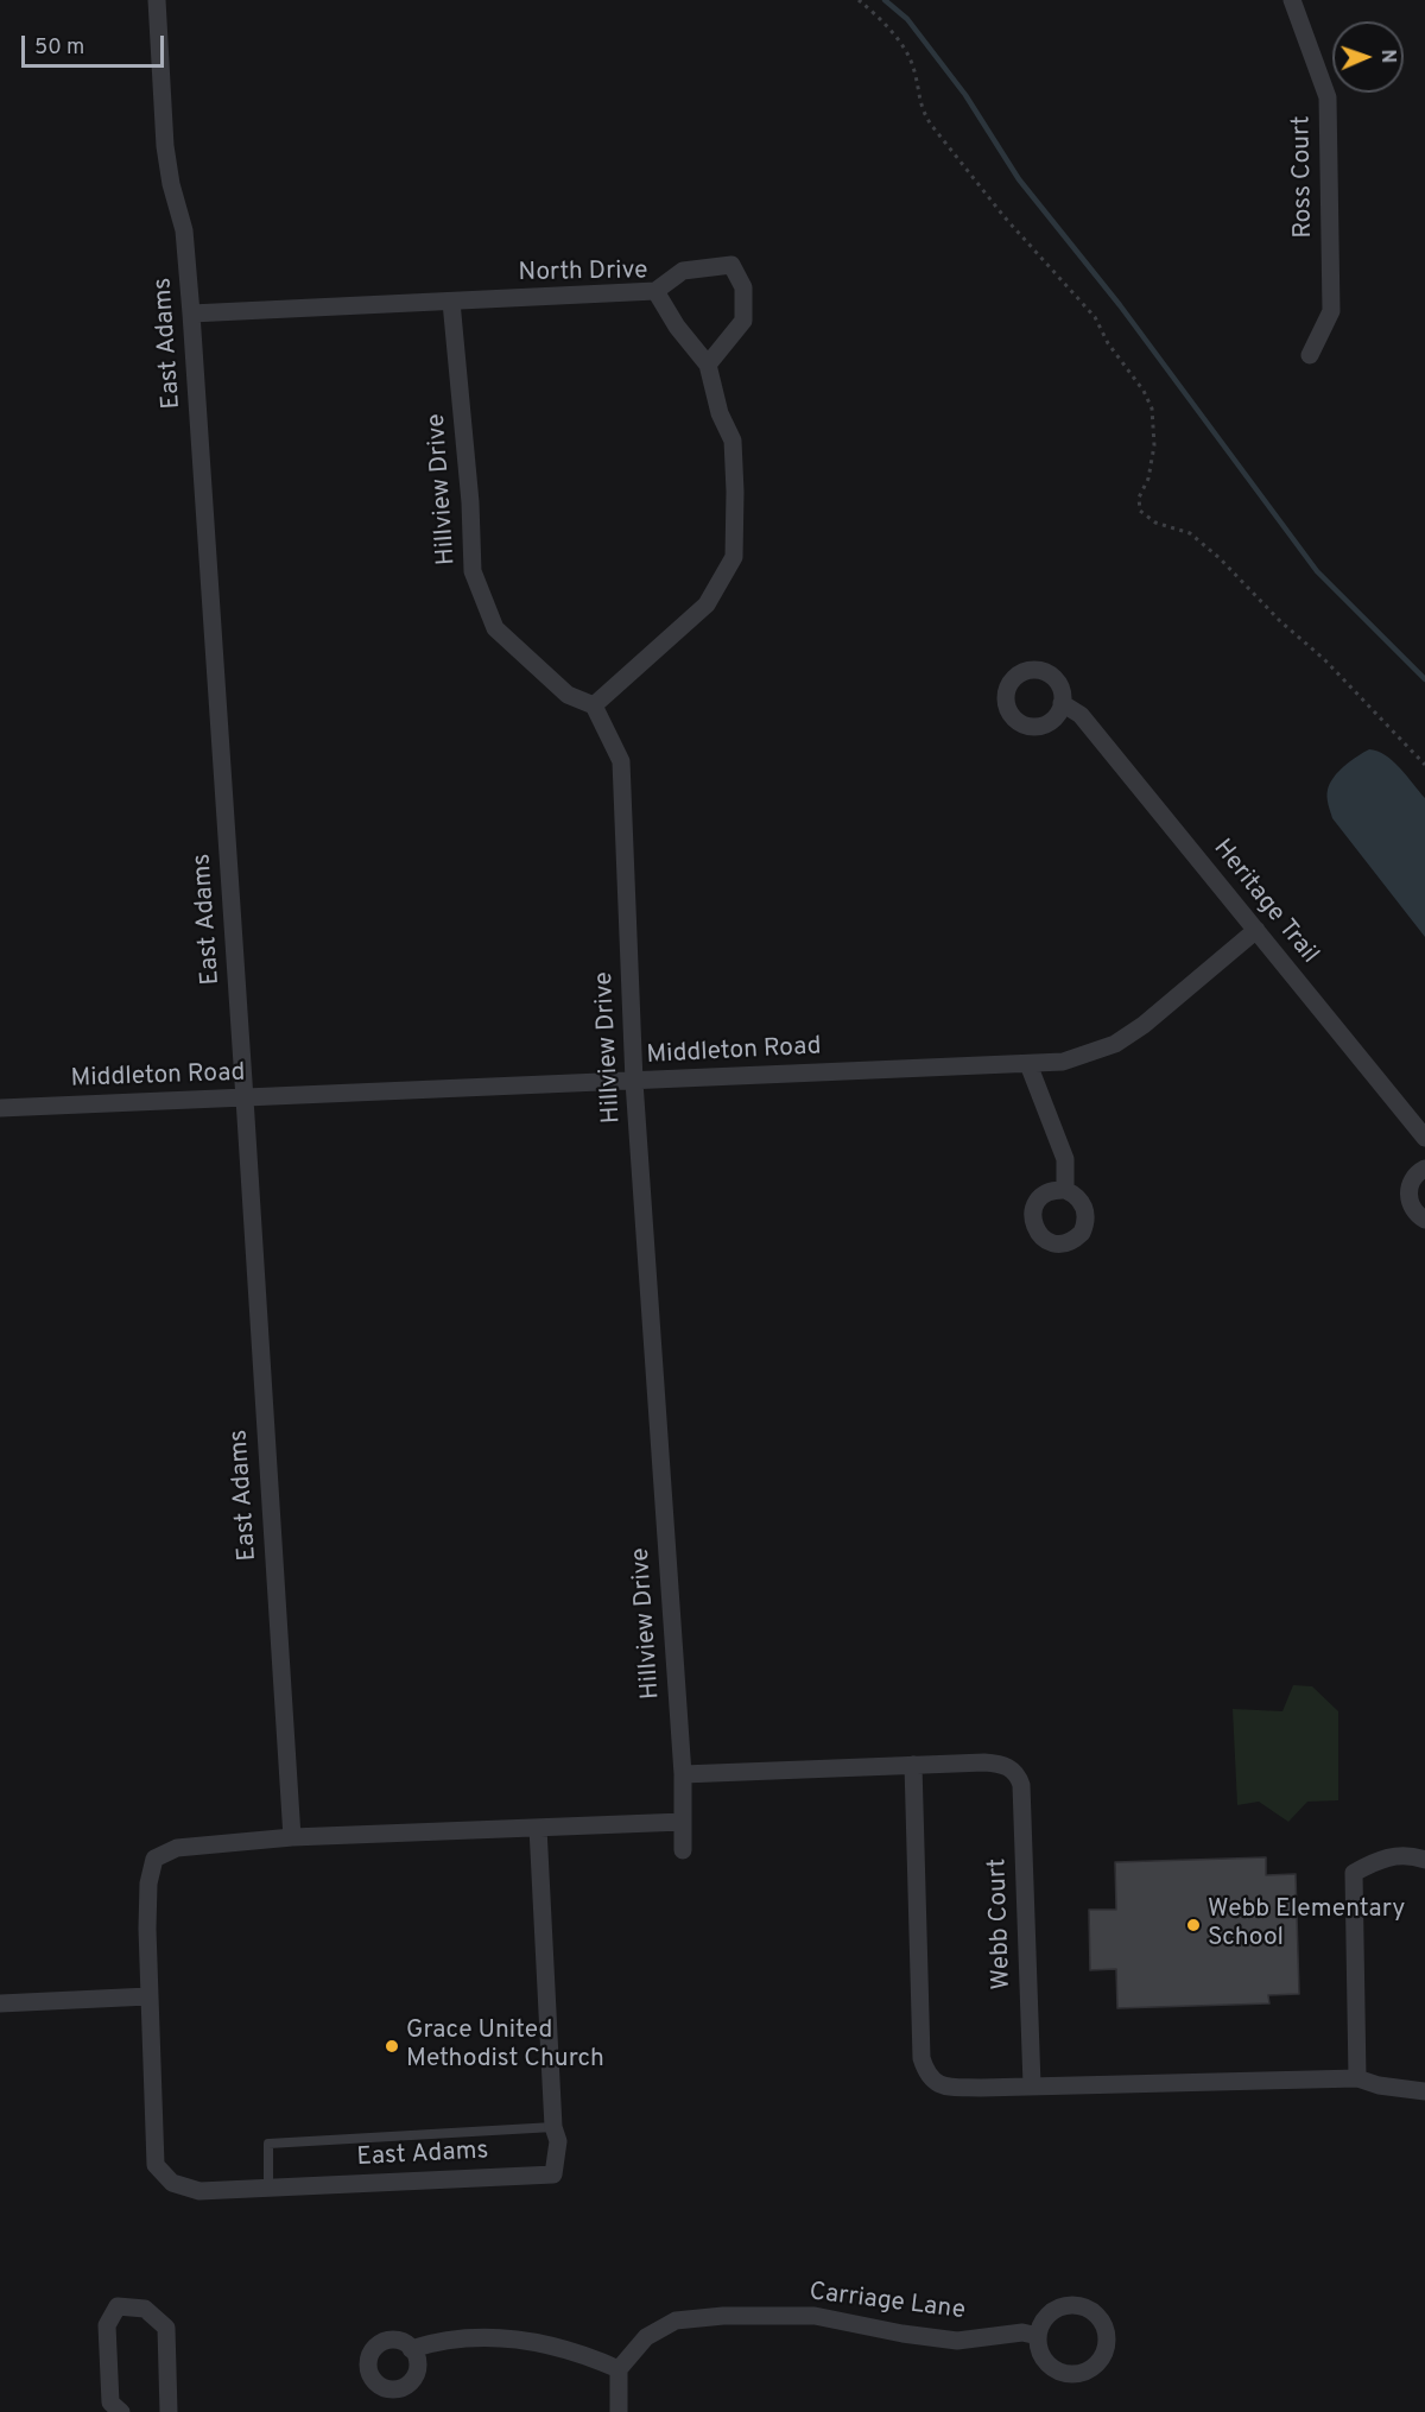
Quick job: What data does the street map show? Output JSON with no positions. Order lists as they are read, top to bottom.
{
  "streets": {
    "street": [
      "Ross Court",
      "North Drive",
      "East Adams",
      "Hillview Drive",
      "Heritage Trail",
      "Middleton Road",
      "Webb Court",
      "Carriage Lane"
    ]
  },
  "crossings": [
    ["North Drive", "East Adams"],
    ["North Drive", "Hillview Drive"],
    ["East Adams", "Middleton Road"],
    ["Hillview Drive", "Middleton Road"],
    ["Hillview Drive", "Webb Court"],
    ["Heritage Trail", "Middleton Road"]
  ],
  "places": ["Webb Elementary School", "Grace United Methodist Church"],
  "scale_bar": "50 m",
  "north": "right"
}
